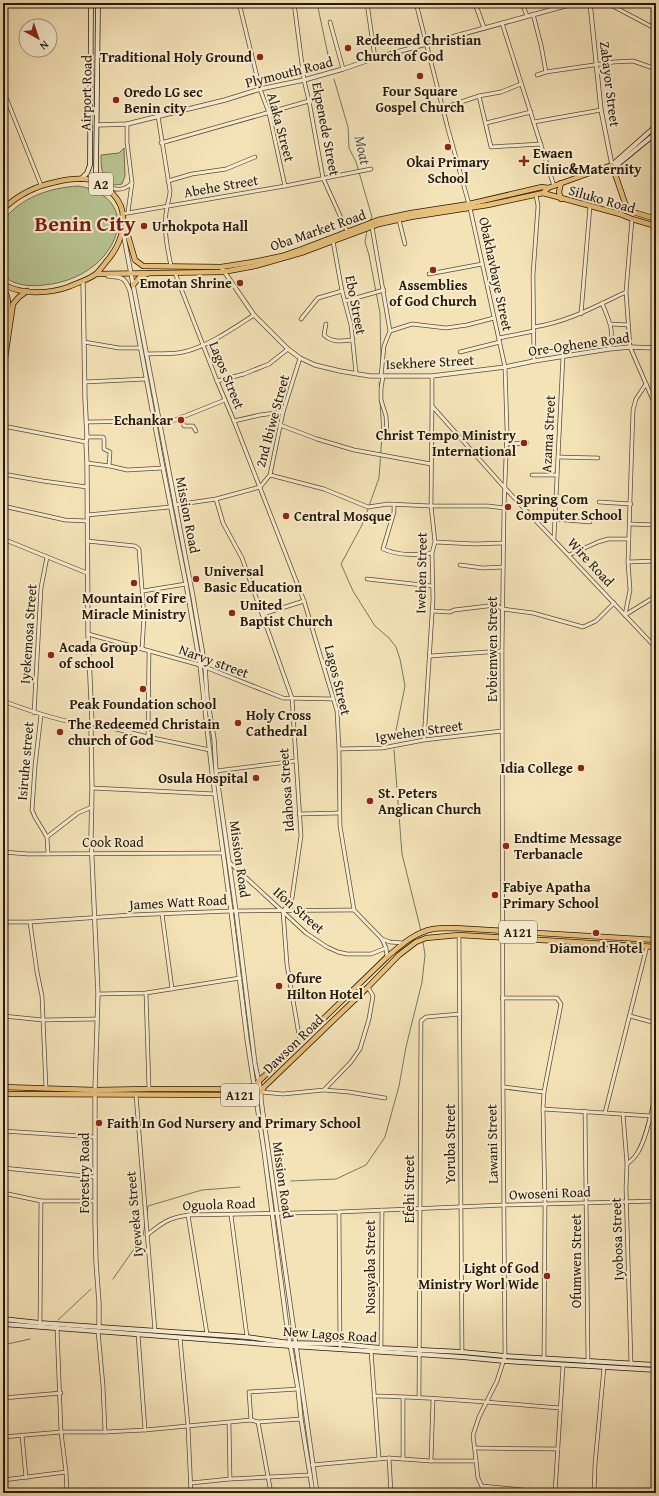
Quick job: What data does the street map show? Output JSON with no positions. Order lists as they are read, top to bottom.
{
  "streets": {
    "main road": [
      "Zabayor Street",
      "Airport Road",
      "A2",
      "Siluko Road",
      "Oba Market Road",
      "A121",
      "Dawson Road",
      "New Lagos Road"
    ],
    "street": [
      "Plymouth Road",
      "Alaka Street",
      "Ekpenede Street",
      "Abehe Street",
      "Obakhavbaye Street",
      "Ebo Street",
      "Ore-Oghene Road",
      "Isekhere Street",
      "Lagos Street",
      "2nd Ibiwe Street",
      "Azama Street",
      "Mission Road",
      "Wire Road",
      "Iwehen Street",
      "Iyekemosa Street",
      "Evbiemwen Street",
      "Narvy street",
      "Igwehen Street",
      "Isiruhe street",
      "Idahosa Street",
      "Cook Road",
      "James Watt Road",
      "Ifon Street",
      "Yoruba Street",
      "Lawani Street",
      "Forestry Road",
      "Efehi Street",
      "Owoseni Road",
      "Oguola Road",
      "Iyeweka Street",
      "Iyobosa Street",
      "Ofumwen Street",
      "Nosayaba Street"
    ]
  },
  "crossings": [
    ["Plymouth Road", "Airport Road"],
    ["Plymouth Road", "Alaka Street"],
    ["Plymouth Road", "Ekpenede Street"],
    ["Plymouth Road", "Obakhavbaye Street"],
    ["Zabayor Street", "Siluko Road"],
    ["Airport Road", "A2"],
    ["Alaka Street", "Abehe Street"],
    ["Ekpenede Street", "Abehe Street"],
    ["Ekpenede Street", "Oba Market Road"],
    ["A2", "Abehe Street"],
    ["A2", "Oba Market Road"],
    ["A2", "Mission Road"],
    ["A2", "Forestry Road"],
    ["Siluko Road", "Oba Market Road"],
    ["Oba Market Road", "Obakhavbaye Street"],
    ["Oba Market Road", "Ebo Street"],
    ["Oba Market Road", "Isekhere Street"],
    ["Oba Market Road", "Lagos Street"],
    ["Oba Market Road", "Mission Road"],
    ["Obakhavbaye Street", "Ore-Oghene Road"],
    ["Obakhavbaye Street", "Isekhere Street"],
    ["Obakhavbaye Street", "Evbiemwen Street"],
    ["Ebo Street", "Isekhere Street"],
    ["Ore-Oghene Road", "Isekhere Street"],
    ["Ore-Oghene Road", "Azama Street"],
    ["Ore-Oghene Road", "Evbiemwen Street"],
    ["Isekhere Street", "2nd Ibiwe Street"],
    ["Isekhere Street", "Evbiemwen Street"],
    ["Lagos Street", "2nd Ibiwe Street"],
    ["Lagos Street", "Narvy street"],
    ["Lagos Street", "Igwehen Street"],
    ["Lagos Street", "James Watt Road"],
    ["Azama Street", "Wire Road"],
    ["Mission Road", "Narvy street"],
    ["Mission Road", "Cook Road"],
    ["Mission Road", "James Watt Road"],
    ["Mission Road", "Ifon Street"],
    ["Mission Road", "Dawson Road"],
    ["Mission Road", "Owoseni Road"],
    ["Mission Road", "Oguola Road"],
    ["Mission Road", "New Lagos Road"],
    ["Wire Road", "Iwehen Street"],
    ["Wire Road", "Evbiemwen Street"],
    ["Iwehen Street", "Igwehen Street"],
    ["Evbiemwen Street", "Igwehen Street"],
    ["Evbiemwen Street", "A121"],
    ["Evbiemwen Street", "Dawson Road"],
    ["Evbiemwen Street", "Lawani Street"],
    ["Narvy street", "Idahosa Street"],
    ["Narvy street", "Forestry Road"],
    ["Isiruhe street", "Cook Road"],
    ["Idahosa Street", "James Watt Road"],
    ["Idahosa Street", "Ifon Street"],
    ["Cook Road", "Forestry Road"],
    ["James Watt Road", "Ifon Street"],
    ["James Watt Road", "Forestry Road"],
    ["A121", "Dawson Road"],
    ["A121", "Yoruba Street"],
    ["A121", "Lawani Street"],
    ["Dawson Road", "Yoruba Street"],
    ["Dawson Road", "Lawani Street"],
    ["Dawson Road", "Forestry Road"],
    ["Dawson Road", "Iyeweka Street"],
    ["Yoruba Street", "Efehi Street"],
    ["Yoruba Street", "Owoseni Road"],
    ["Yoruba Street", "New Lagos Road"],
    ["Lawani Street", "Owoseni Road"],
    ["Lawani Street", "New Lagos Road"],
    ["Forestry Road", "New Lagos Road"],
    ["Efehi Street", "Owoseni Road"],
    ["Efehi Street", "New Lagos Road"],
    ["Owoseni Road", "Oguola Road"],
    ["Owoseni Road", "Iyobosa Street"],
    ["Owoseni Road", "Ofumwen Street"],
    ["Owoseni Road", "Nosayaba Street"],
    ["Oguola Road", "Iyeweka Street"],
    ["Iyeweka Street", "New Lagos Road"],
    ["Iyobosa Street", "New Lagos Road"],
    ["Ofumwen Street", "New Lagos Road"],
    ["Nosayaba Street", "New Lagos Road"]
  ],
  "districts": ["Benin City"],
  "water": ["Moat"],
  "places": {
    "other": [
      "Redeemed Christian Church of God",
      "Traditional Holy Ground",
      "Four Square Gospel Church",
      "Oredo LG sec Benin city",
      "Okai Primary School",
      "Urhokpota Hall",
      "Assemblies of God Church",
      "Emotan Shrine",
      "Echankar",
      "Christ Tempo Ministry International",
      "Spring Com Computer School",
      "Central Mosque",
      "Universal Basic Education",
      "Mountain of Fire Miracle Ministry",
      "United Baptist Church",
      "Acada Group of school",
      "Peak Foundation school",
      "Holy Cross Cathedral",
      "The Redeemed Christain church of God",
      "Idia College",
      "Osula Hospital",
      "St. Peters Anglican Church",
      "Endtime Message Terbanacle",
      "Fabiye Apatha Primary School",
      "Diamond Hotel",
      "Ofure Hilton Hotel",
      "Faith In God Nursery and Primary School",
      "Light of God Ministry Worl Wide"
    ],
    "health": ["Ewaen Clinic&Maternity"]
  },
  "north": "bottom right"
}
